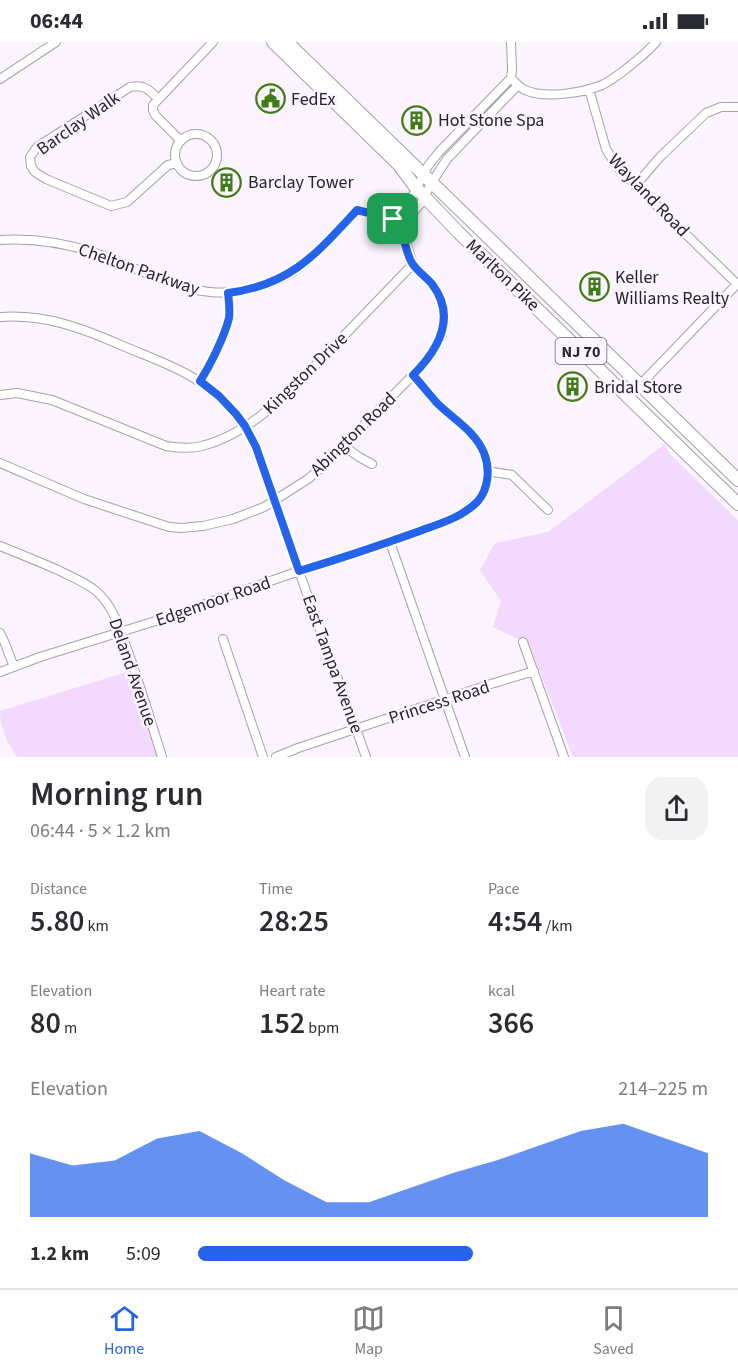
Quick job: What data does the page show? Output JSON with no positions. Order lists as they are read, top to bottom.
{
  "streets": {
    "highway": ["Marlton Pike", "NJ 70"],
    "street": [
      "Barclay Walk",
      "Wayland Road",
      "Chelton Parkway",
      "Kingston Drive",
      "Abington Road",
      "Edgemoor Road",
      "East Tampa Avenue",
      "Deland Avenue",
      "Princess Road"
    ]
  },
  "crossings": [
    ["Kingston Drive", "Abington Road"],
    ["Kingston Drive", "East Tampa Avenue"],
    ["Abington Road", "East Tampa Avenue"],
    ["Edgemoor Road", "East Tampa Avenue"],
    ["Edgemoor Road", "Deland Avenue"],
    ["East Tampa Avenue", "Princess Road"]
  ],
  "places": {
    "public building": ["FedEx"],
    "building": [
      "Hot Stone Spa",
      "Barclay Tower",
      "Keller Williams Realty",
      "Bridal Store"
    ]
  },
  "page": {
    "status": "06:44",
    "heading": ["Morning run", "06:44 · 5 × 1.2 km"],
    "stats": [
      ["Distance", "5.80 km"],
      ["Time", "28:25"],
      ["Pace", "4:54 /km"],
      ["Elevation", "80 m"],
      ["Heart rate", "152 bpm"],
      ["kcal", "366"]
    ],
    "chart": ["Elevation", "214–225 m"],
    "list": [
      {
        "name": "1.2 km",
        "note": "5:09"
      }
    ],
    "tabs": ["Home", "Map", "Saved"]
  }
}
